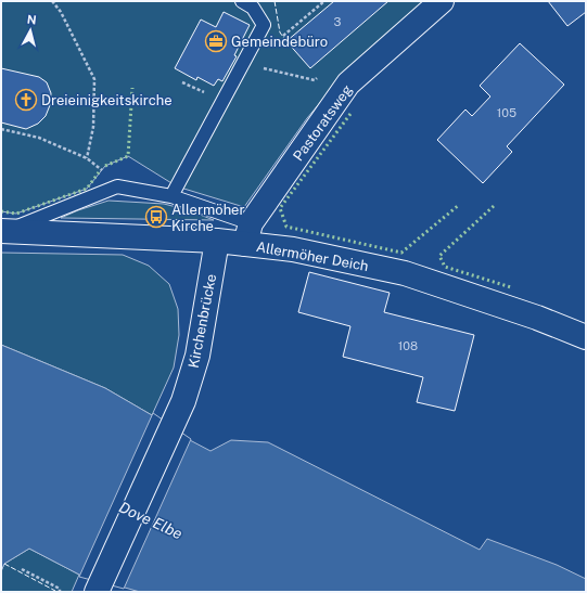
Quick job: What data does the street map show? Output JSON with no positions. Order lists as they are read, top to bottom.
{
  "streets": {
    "street": ["Pastoratsweg", "Allermöher Deich", "Kirchenbrücke"]
  },
  "crossings": [
    ["Pastoratsweg", "Allermöher Deich"],
    ["Allermöher Deich", "Kirchenbrücke"]
  ],
  "water": ["Dove Elbe"],
  "places": {
    "office": ["Gemeindebüro"],
    "church": ["Dreieinigkeitskirche"],
    "bus stop": ["Allermöher Kirche"]
  },
  "house_numbers": ["3", "105", "108"],
  "north": "top"
}
